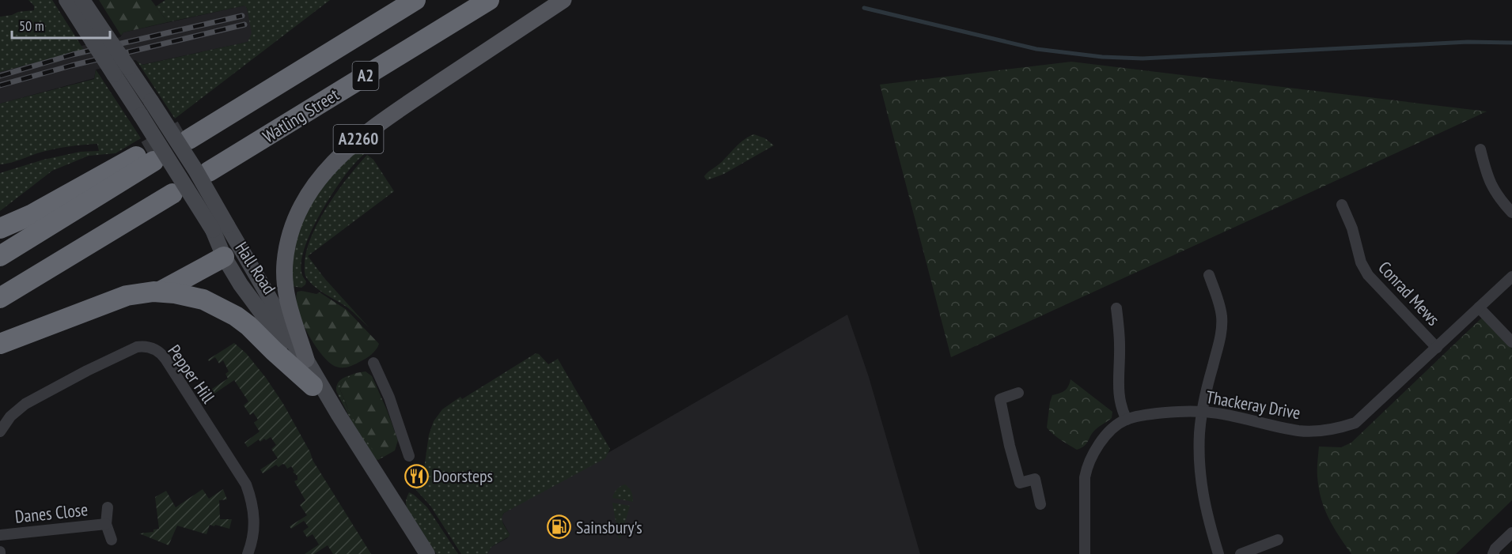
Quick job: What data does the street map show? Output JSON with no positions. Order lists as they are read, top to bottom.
{
  "streets": {
    "highway": ["A2", "Watling Street"],
    "main road": ["A2260", "Hall Road"],
    "street": [
      "Conrad Mews",
      "Pepper Hill",
      "Thackeray Drive",
      "Danes Close"
    ]
  },
  "crossings": [
    ["Watling Street", "Hall Road"],
    ["A2260", "Hall Road"],
    ["Conrad Mews", "Thackeray Drive"]
  ],
  "places": {
    "restaurant": ["Doorsteps"],
    "fuel station": ["Sainsbury's"]
  },
  "scale_bar": "50 m"
}
